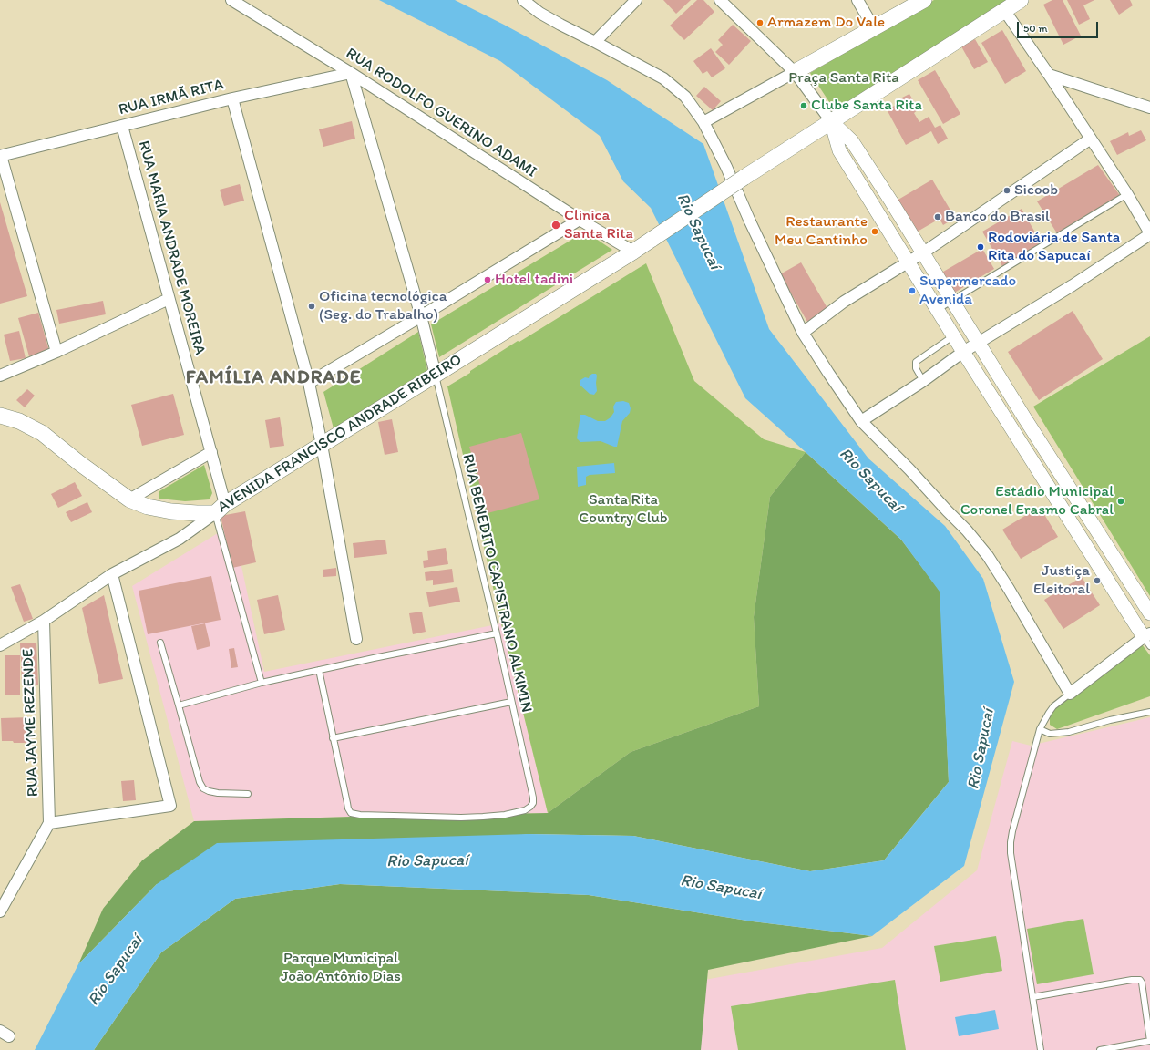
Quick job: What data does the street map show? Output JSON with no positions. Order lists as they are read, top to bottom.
{
  "streets": {
    "main road": ["AVENIDA FRANCISCO ANDRADE RIBEIRO"],
    "street": [
      "RUA IRMÃ RITA",
      "RUA RODOLFO GUERINO ADAMI",
      "RUA MARIA ANDRADE MOREIRA",
      "RUA JAYME REZENDE"
    ],
    "lane": ["RUA BENEDITO CAPISTRANO ALKIMIN"]
  },
  "crossings": [
    ["RUA IRMÃ RITA", "RUA RODOLFO GUERINO ADAMI"],
    ["RUA IRMÃ RITA", "RUA MARIA ANDRADE MOREIRA"],
    ["RUA RODOLFO GUERINO ADAMI", "AVENIDA FRANCISCO ANDRADE RIBEIRO"],
    ["RUA MARIA ANDRADE MOREIRA", "AVENIDA FRANCISCO ANDRADE RIBEIRO"],
    ["AVENIDA FRANCISCO ANDRADE RIBEIRO", "RUA BENEDITO CAPISTRANO ALKIMIN"]
  ],
  "districts": ["FAMÍLIA ANDRADE"],
  "water": ["Rio Sapucaí"],
  "parks": ["Praça Santa Rita", "Santa Rita Country Club", "Parque Municipal João Antônio Dias"],
  "places": [
    "Armazem Do Vale",
    "Clube Santa Rita",
    "Sicoob",
    "Banco do Brasil",
    "Clinica Santa Rita",
    "Restaurante Meu Cantinho",
    "Rodoviária de Santa Rita do Sapucaí",
    "Hotel tadini",
    "Supermercado Avenida",
    "Oficina tecnológica (Seg. do Trabalho)",
    "Estádio Municipal Coronel Erasmo Cabral",
    "Justiça Eleitoral"
  ],
  "scale_bar": "50 m"
}
